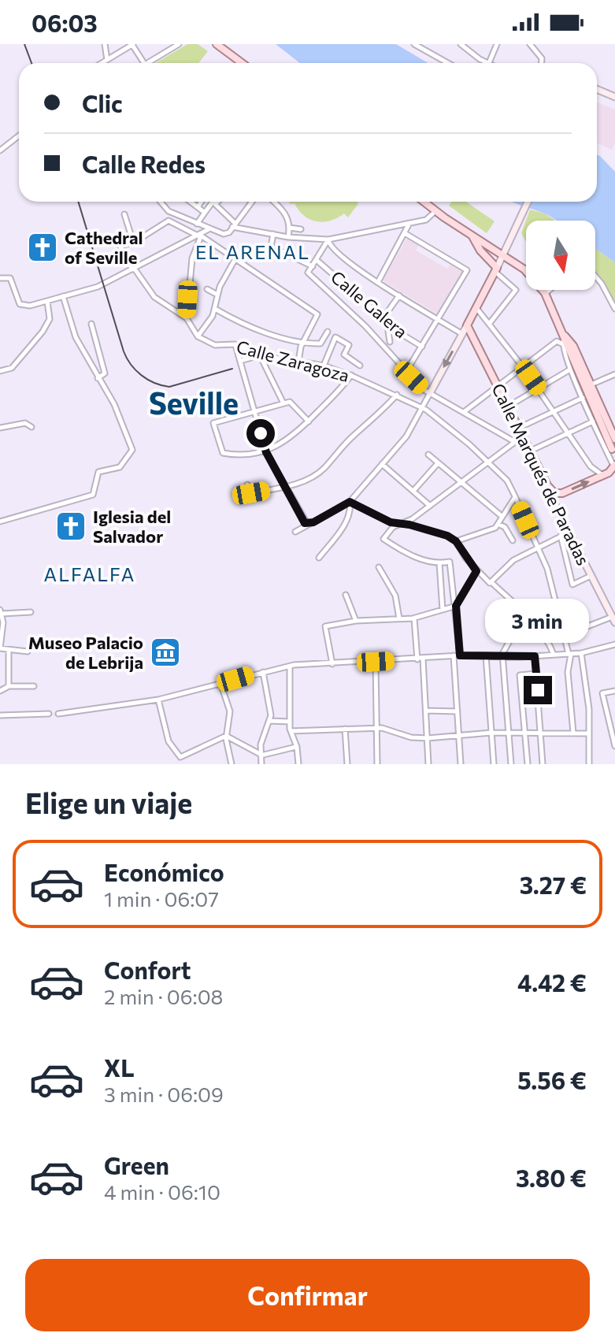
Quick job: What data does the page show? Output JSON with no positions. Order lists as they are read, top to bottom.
{
  "streets": {
    "main road": ["Calle Marqués de Paradas"],
    "street": ["Calle Galera", "Calle Zaragoza"]
  },
  "districts": ["EL ARENAL", "Seville", "ALFALFA"],
  "places": {
    "church": ["Cathedral of Seville", "Iglesia del Salvador"],
    "museum": ["Museo Palacio de Lebrija"]
  },
  "north": "bottom",
  "page": {
    "status": "06:03",
    "banner": ["Clic", "Calle Redes"],
    "bubble": "3 min",
    "heading": "Elige un viaje",
    "list": [
      {
        "name": "Económico",
        "note": "1 min · 06:07",
        "value": "3.27 €"
      },
      {
        "name": "Confort",
        "note": "2 min · 06:08",
        "value": "4.42 €"
      },
      {
        "name": "XL",
        "note": "3 min · 06:09",
        "value": "5.56 €"
      },
      {
        "name": "Green",
        "note": "4 min · 06:10",
        "value": "3.80 €"
      }
    ],
    "buttons": "Confirmar"
  }
}
